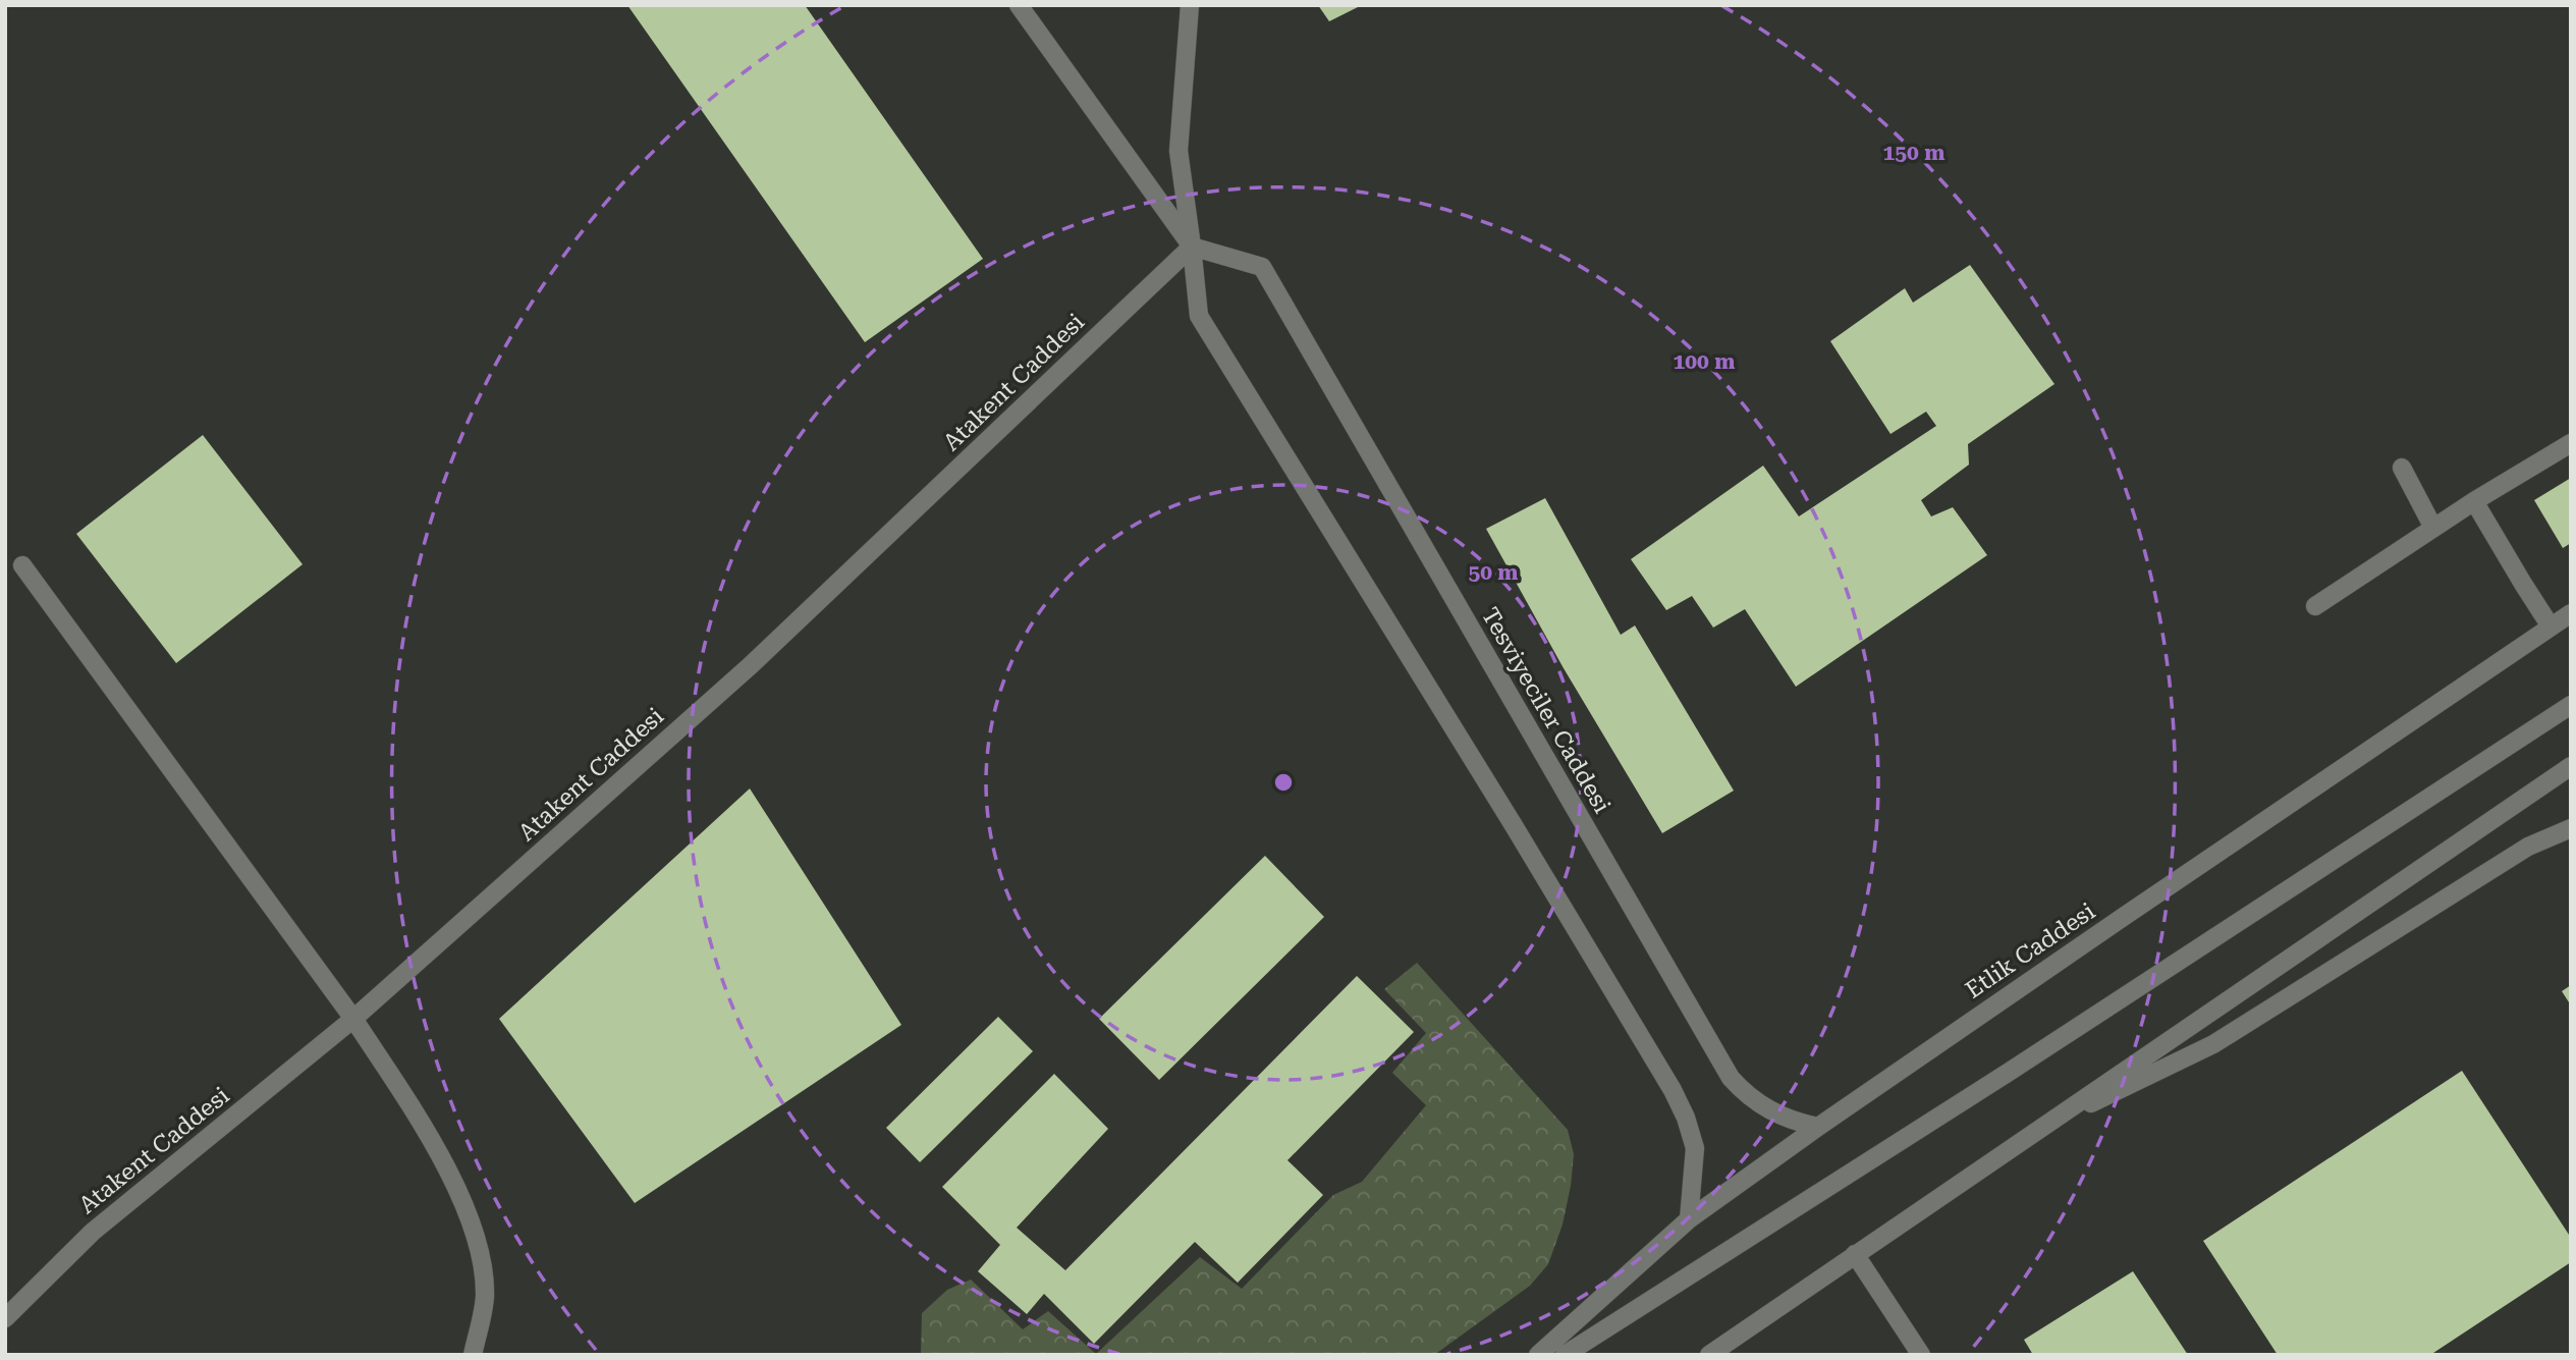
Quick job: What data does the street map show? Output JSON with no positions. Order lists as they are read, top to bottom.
{
  "streets": {
    "street": ["Atakent Caddesi", "Tesviyeciler Caddesi", "Etlik Caddesi"]
  },
  "crossings": [
    ["Atakent Caddesi", "Tesviyeciler Caddesi"],
    ["Tesviyeciler Caddesi", "Etlik Caddesi"]
  ],
  "rings": ["150 m", "100 m", "50 m"]
}
